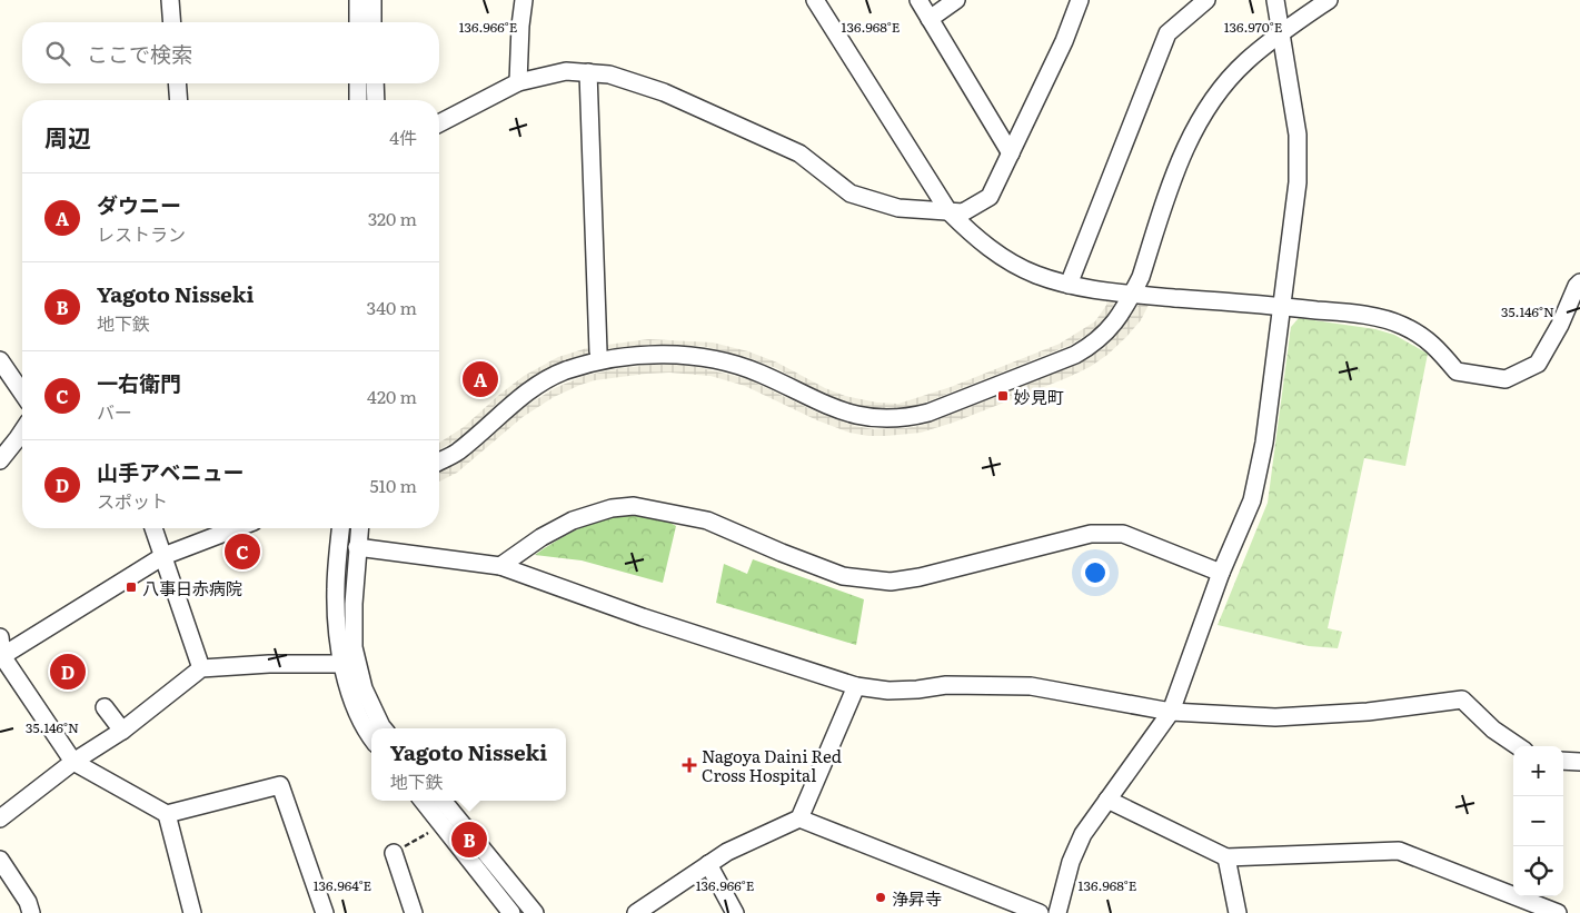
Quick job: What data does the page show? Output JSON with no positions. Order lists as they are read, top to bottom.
{
  "places": {
    "transit": ["妙見町", "八事日赤病院"],
    "health": ["Nagoya Daini Red Cross Hospital"],
    "other": ["浄昇寺"]
  },
  "page": {
    "search": "ここで検索",
    "heading": ["周辺", "4件"],
    "list": [
      {
        "mark": "A",
        "name": "ダウニー",
        "note": "レストラン",
        "value": "320 m"
      },
      {
        "mark": "B",
        "name": "Yagoto Nisseki",
        "note": "地下鉄",
        "value": "340 m"
      },
      {
        "mark": "C",
        "name": "一右衛門",
        "note": "バー",
        "value": "420 m"
      },
      {
        "mark": "D",
        "name": "山手アベニュー",
        "note": "スポット",
        "value": "510 m"
      }
    ],
    "pins": [
      "A",
      "C",
      "D",
      "B"
    ],
    "popup": ["Yagoto Nisseki", "地下鉄"],
    "map_buttons": ["+", "−"]
  },
  "coordinates": [
    "136.966°E",
    "136.968°E",
    "136.970°E",
    "35.146°N",
    "136.964°E"
  ]
}
